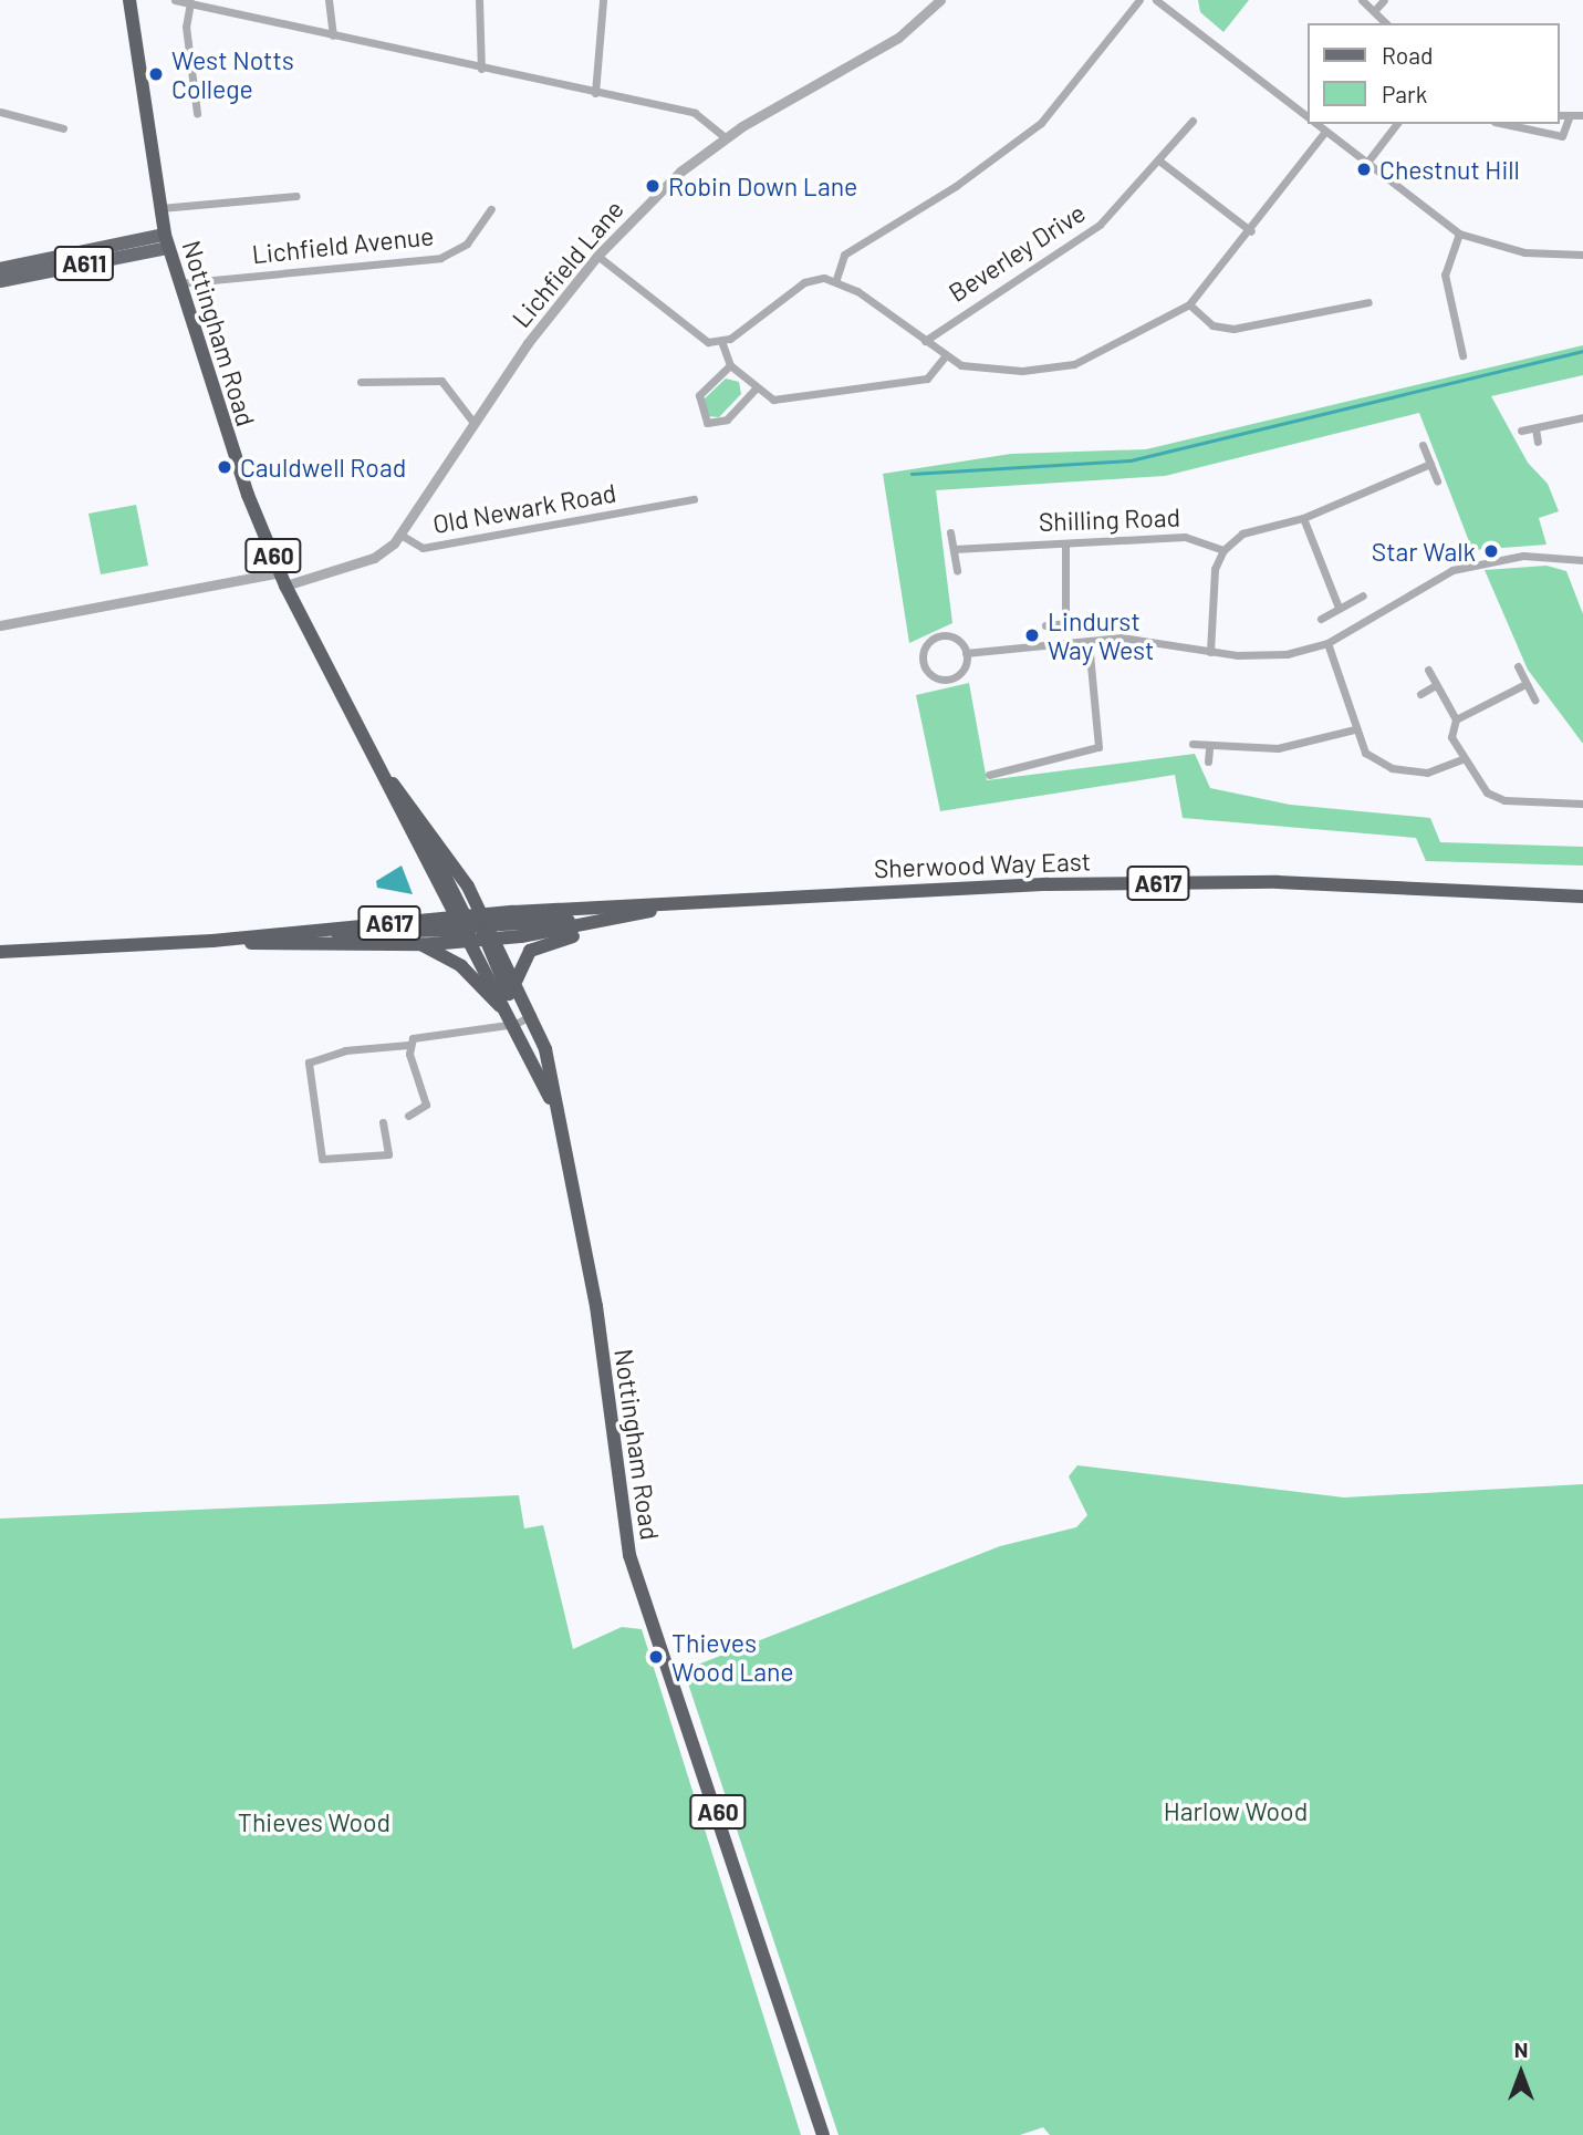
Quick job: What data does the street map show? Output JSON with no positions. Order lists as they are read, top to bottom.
{
  "streets": {
    "highway": [
      "Nottingham Road",
      "A60",
      "Sherwood Way East",
      "A617"
    ],
    "main road": ["A611"],
    "street": [
      "Lichfield Avenue",
      "Beverley Drive",
      "Lichfield Lane",
      "Old Newark Road",
      "Shilling Road"
    ]
  },
  "crossings": [
    ["Lichfield Avenue", "Nottingham Road"],
    ["A611", "Nottingham Road"],
    ["Lichfield Lane", "Old Newark Road"],
    ["Nottingham Road", "Old Newark Road"],
    ["Nottingham Road", "Sherwood Way East"],
    ["Nottingham Road", "A617"],
    ["Sherwood Way East", "A617"]
  ],
  "parks": ["Harlow Wood", "Thieves Wood"],
  "places": [
    "West Notts College",
    "Chestnut Hill",
    "Robin Down Lane",
    "Cauldwell Road",
    "Star Walk",
    "Lindurst Way West",
    "Thieves Wood Lane"
  ],
  "legend": ["Road", "Park"],
  "north": "top"
}
